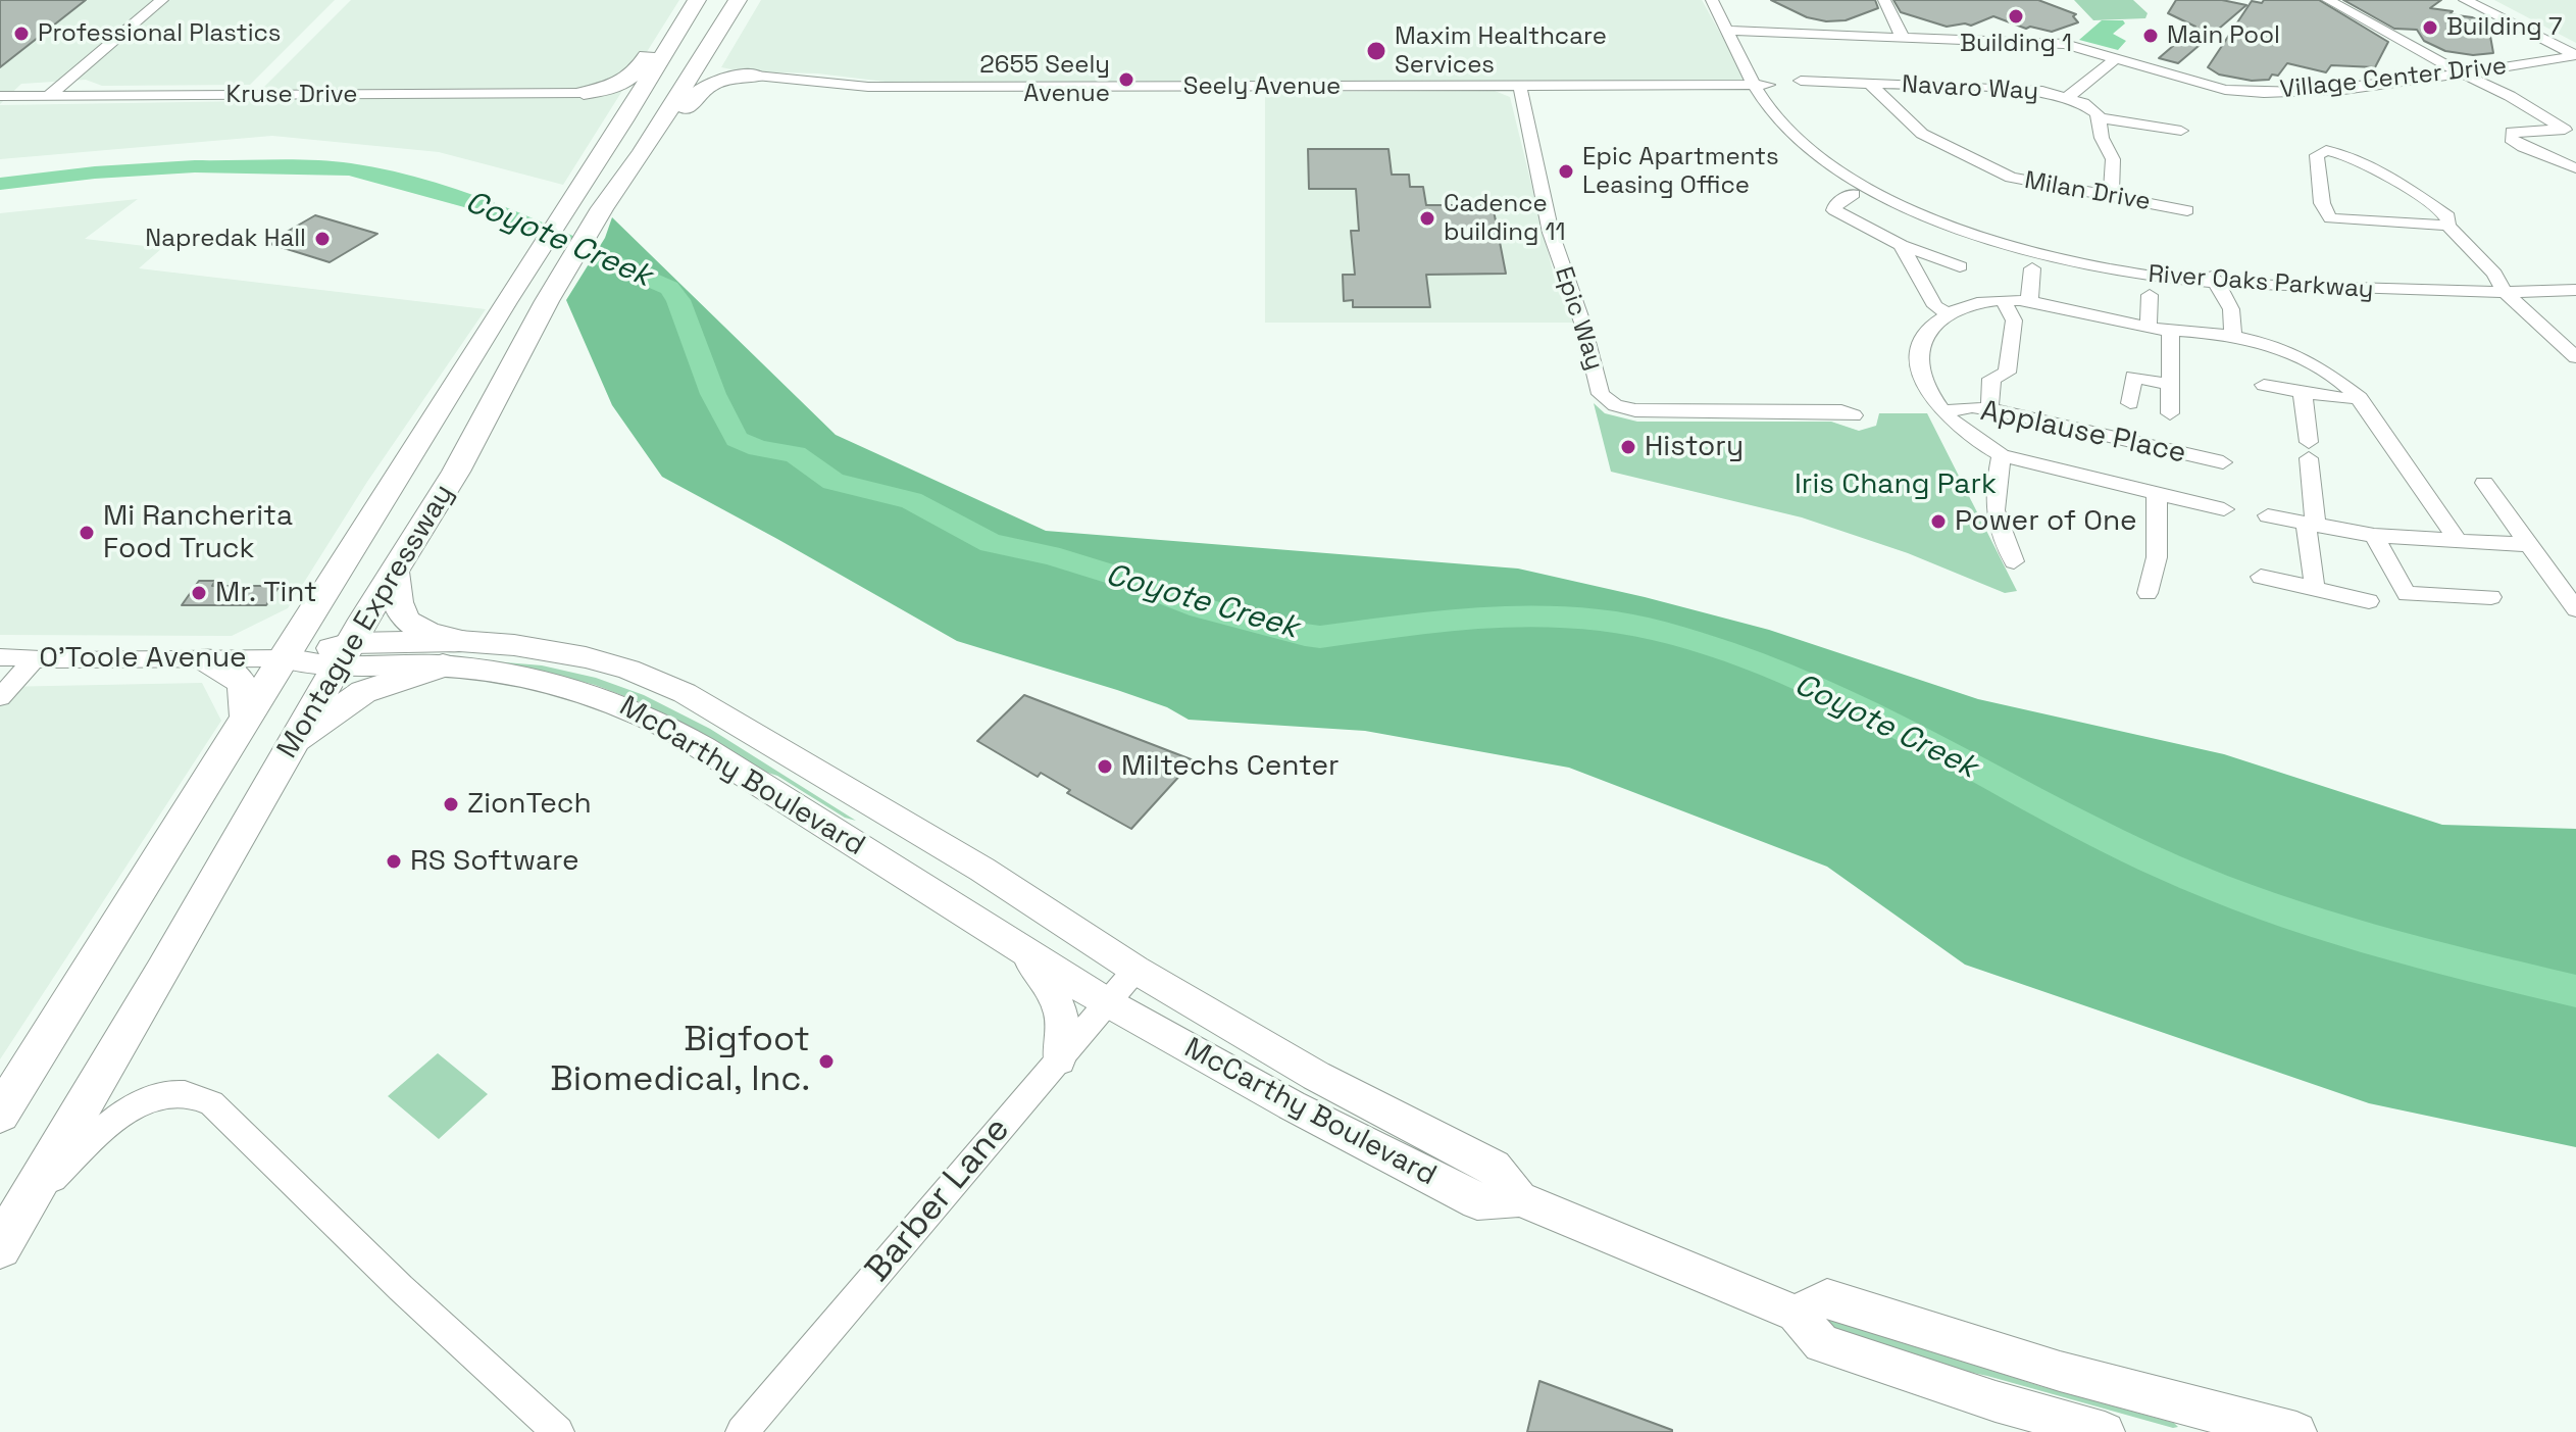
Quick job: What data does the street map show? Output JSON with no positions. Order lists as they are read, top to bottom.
{
  "streets": {
    "highway": ["Montague Expressway"],
    "main road": ["McCarthy Boulevard"],
    "street": [
      "Village Center Drive",
      "Seely Avenue",
      "Navaro Way",
      "Kruse Drive",
      "Milan Drive",
      "River Oaks Parkway",
      "Epic Way",
      "Applause Place",
      "O’Toole Avenue",
      "Barber Lane"
    ]
  },
  "crossings": [
    ["Village Center Drive", "River Oaks Parkway"],
    ["Seely Avenue", "River Oaks Parkway"],
    ["Seely Avenue", "Epic Way"],
    ["Navaro Way", "Milan Drive"],
    ["Montague Expressway", "O’Toole Avenue"],
    ["Montague Expressway", "McCarthy Boulevard"],
    ["O’Toole Avenue", "McCarthy Boulevard"],
    ["McCarthy Boulevard", "Barber Lane"]
  ],
  "water": ["Coyote Creek"],
  "parks": ["Iris Chang Park"],
  "places": [
    "Building 1",
    "Building 7",
    "Professional Plastics",
    "Main Pool",
    "Maxim Healthcare Services",
    "2655 Seely Avenue",
    "Epic Apartments Leasing Office",
    "Cadence building 11",
    "Napredak Hall",
    "History",
    "Power of One",
    "Mi Rancherita Food Truck",
    "Mr. Tint",
    "Miltechs Center",
    "ZionTech",
    "RS Software",
    "Bigfoot Biomedical, Inc."
  ]
}
